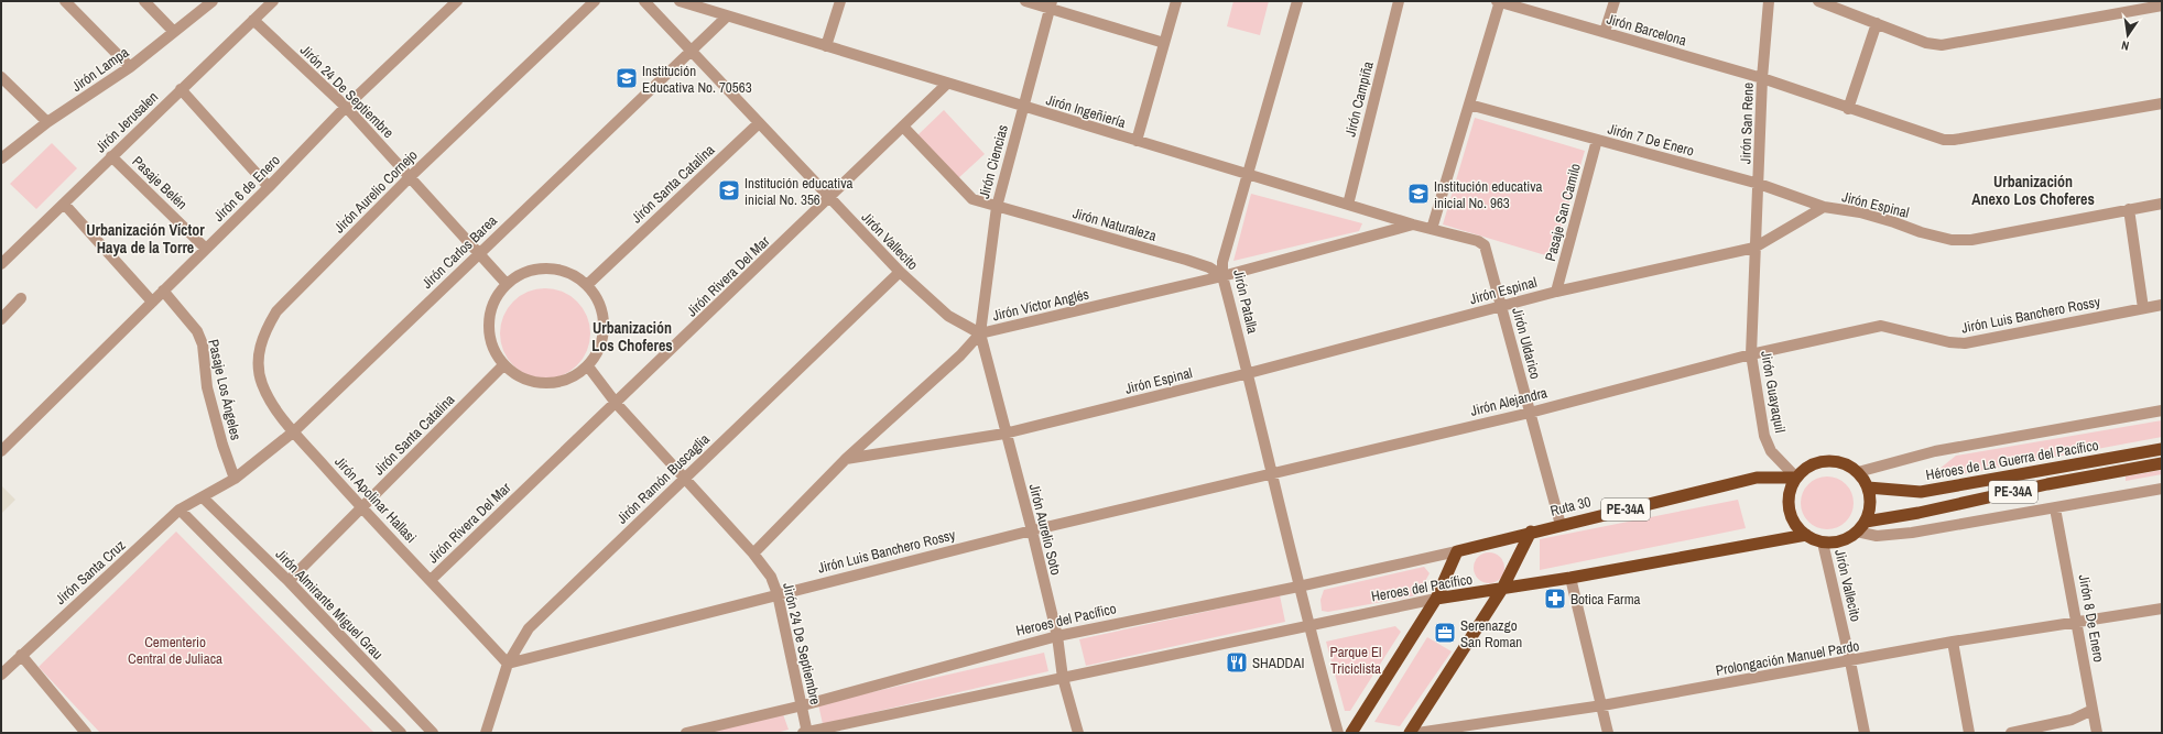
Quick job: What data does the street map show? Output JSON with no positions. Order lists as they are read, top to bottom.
{
  "streets": {
    "highway": [
      "Héroes de La Guerra del Pacífico",
      "PE-34A",
      "Ruta 30",
      "Heroes del Pacífico"
    ],
    "street": [
      "Jirón Barcelona",
      "Jirón Lampa",
      "Jirón 24 De Septiembre",
      "Jirón Campiña",
      "Jirón Ingeñiería",
      "Jirón Jerusalen",
      "Jirón San Rene",
      "Jirón 7 De Enero",
      "Jirón Ciencias",
      "Pasaje Belén",
      "Jirón Santa Catalina",
      "Jirón 6 de Enero",
      "Jirón Aurelio Cornejo",
      "Jirón Espinal",
      "Pasaje San Camilo",
      "Jirón Naturaleza",
      "Jirón Vallecito",
      "Jirón Carlos Barea",
      "Jirón Rivera Del Mar",
      "Jirón Patalla",
      "Jirón Víctor Anglés",
      "Jirón Luis Banchero Rossy",
      "Jirón Uldarico",
      "Pasaje Los Ángeles",
      "Jirón Guayaquil",
      "Jirón Alejandra",
      "Jirón Ramón Buscaglia",
      "Jirón Apolinar Hallasi",
      "Jirón Aurelio Soto",
      "Jirón Santa Cruz",
      "Jirón Almirante Miguel Grau",
      "Jirón 8 De Enero",
      "Prolongación Manuel Pardo"
    ]
  },
  "crossings": [
    ["Jirón Barcelona", "Jirón San Rene"],
    ["Jirón 24 De Septiembre", "Jirón Jerusalen"],
    ["Jirón 24 De Septiembre", "Jirón Santa Catalina"],
    ["Jirón 24 De Septiembre", "Jirón 6 de Enero"],
    ["Jirón 24 De Septiembre", "Jirón Aurelio Cornejo"],
    ["Jirón 24 De Septiembre", "Jirón Carlos Barea"],
    ["Jirón 24 De Septiembre", "Jirón Rivera Del Mar"],
    ["Jirón 24 De Septiembre", "Jirón Víctor Anglés"],
    ["Jirón 24 De Septiembre", "Jirón Luis Banchero Rossy"],
    ["Jirón 24 De Septiembre", "Jirón Ramón Buscaglia"],
    ["Jirón 24 De Septiembre", "Heroes del Pacífico"],
    ["Jirón Campiña", "Jirón Ingeñiería"],
    ["Jirón Ingeñiería", "Jirón Ciencias"],
    ["Jirón Ingeñiería", "Jirón Carlos Barea"],
    ["Jirón Ingeñiería", "Jirón Rivera Del Mar"],
    ["Jirón Ingeñiería", "Jirón Patalla"],
    ["Jirón Ingeñiería", "Jirón Víctor Anglés"],
    ["Jirón Ingeñiería", "Jirón Uldarico"],
    ["Jirón Jerusalen", "Pasaje Belén"],
    ["Jirón San Rene", "Jirón 7 De Enero"],
    ["Jirón San Rene", "Jirón Espinal"],
    ["Jirón San Rene", "Jirón Guayaquil"],
    ["Jirón 7 De Enero", "Jirón Espinal"],
    ["Jirón 7 De Enero", "Pasaje San Camilo"],
    ["Jirón Ciencias", "Jirón Naturaleza"],
    ["Jirón Ciencias", "Jirón Vallecito"],
    ["Jirón Ciencias", "Jirón Víctor Anglés"],
    ["Jirón Ciencias", "Jirón Aurelio Soto"],
    ["Pasaje Belén", "Jirón 6 de Enero"],
    ["Jirón Santa Catalina", "Jirón Vallecito"],
    ["Jirón Santa Catalina", "Jirón Apolinar Hallasi"],
    ["Jirón Santa Catalina", "Jirón Almirante Miguel Grau"],
    ["Jirón 6 de Enero", "Pasaje Los Ángeles"],
    ["Jirón Aurelio Cornejo", "Jirón Carlos Barea"],
    ["Jirón Aurelio Cornejo", "Jirón Apolinar Hallasi"],
    ["Jirón Espinal", "Pasaje San Camilo"],
    ["Jirón Espinal", "Jirón Patalla"],
    ["Jirón Espinal", "Jirón Víctor Anglés"],
    ["Jirón Espinal", "Jirón Uldarico"],
    ["Jirón Espinal", "Jirón Guayaquil"],
    ["Jirón Espinal", "Jirón Aurelio Soto"],
    ["Jirón Naturaleza", "Jirón Rivera Del Mar"],
    ["Jirón Naturaleza", "Jirón Patalla"],
    ["Jirón Naturaleza", "Jirón Víctor Anglés"],
    ["Jirón Vallecito", "Jirón Carlos Barea"],
    ["Jirón Vallecito", "Jirón Rivera Del Mar"],
    ["Jirón Vallecito", "Jirón Víctor Anglés"],
    ["Jirón Vallecito", "Jirón Guayaquil"],
    ["Jirón Vallecito", "Héroes de La Guerra del Pacífico"],
    ["Jirón Vallecito", "Jirón Ramón Buscaglia"],
    ["Jirón Vallecito", "Ruta 30"],
    ["Jirón Vallecito", "Jirón Aurelio Soto"],
    ["Jirón Vallecito", "Prolongación Manuel Pardo"],
    ["Jirón Carlos Barea", "Pasaje Los Ángeles"],
    ["Jirón Carlos Barea", "Jirón Apolinar Hallasi"],
    ["Jirón Carlos Barea", "Jirón Santa Cruz"],
    ["Jirón Carlos Barea", "Jirón Almirante Miguel Grau"],
    ["Jirón Rivera Del Mar", "Jirón Apolinar Hallasi"],
    ["Jirón Patalla", "Jirón Víctor Anglés"],
    ["Jirón Patalla", "Jirón Luis Banchero Rossy"],
    ["Jirón Patalla", "Jirón Alejandra"],
    ["Jirón Patalla", "Heroes del Pacífico"],
    ["Jirón Víctor Anglés", "Jirón Aurelio Soto"],
    ["Jirón Luis Banchero Rossy", "Jirón Guayaquil"],
    ["Jirón Luis Banchero Rossy", "Jirón Alejandra"],
    ["Jirón Luis Banchero Rossy", "Jirón Ramón Buscaglia"],
    ["Jirón Luis Banchero Rossy", "Jirón Apolinar Hallasi"],
    ["Jirón Luis Banchero Rossy", "Jirón Aurelio Soto"],
    ["Jirón Uldarico", "Jirón Alejandra"],
    ["Jirón Uldarico", "Ruta 30"],
    ["Jirón Guayaquil", "Jirón Alejandra"],
    ["Jirón Guayaquil", "Héroes de La Guerra del Pacífico"],
    ["Jirón Guayaquil", "Ruta 30"],
    ["Héroes de La Guerra del Pacífico", "Ruta 30"],
    ["Jirón Ramón Buscaglia", "Jirón Apolinar Hallasi"],
    ["Ruta 30", "Heroes del Pacífico"],
    ["Jirón Aurelio Soto", "Heroes del Pacífico"],
    ["Jirón Santa Cruz", "Jirón Almirante Miguel Grau"],
    ["Jirón 8 De Enero", "Prolongación Manuel Pardo"]
  ],
  "districts": ["Urbanización Anexo Los Choferes", "Urbanización Víctor Haya de la Torre", "Urbanización Los Choferes"],
  "parks": ["Cementerio Central de Juliaca", "Parque El Triciclista"],
  "places": {
    "school or university": ["Institución Educativa No. 70563", "Institución educativa inicial No. 356", "Institución educativa inicial No. 963"],
    "pharmacy": ["Botica Farma"],
    "office": ["Serenazgo San Roman"],
    "restaurant": ["SHADDAI"]
  },
  "north": "bottom"
}
